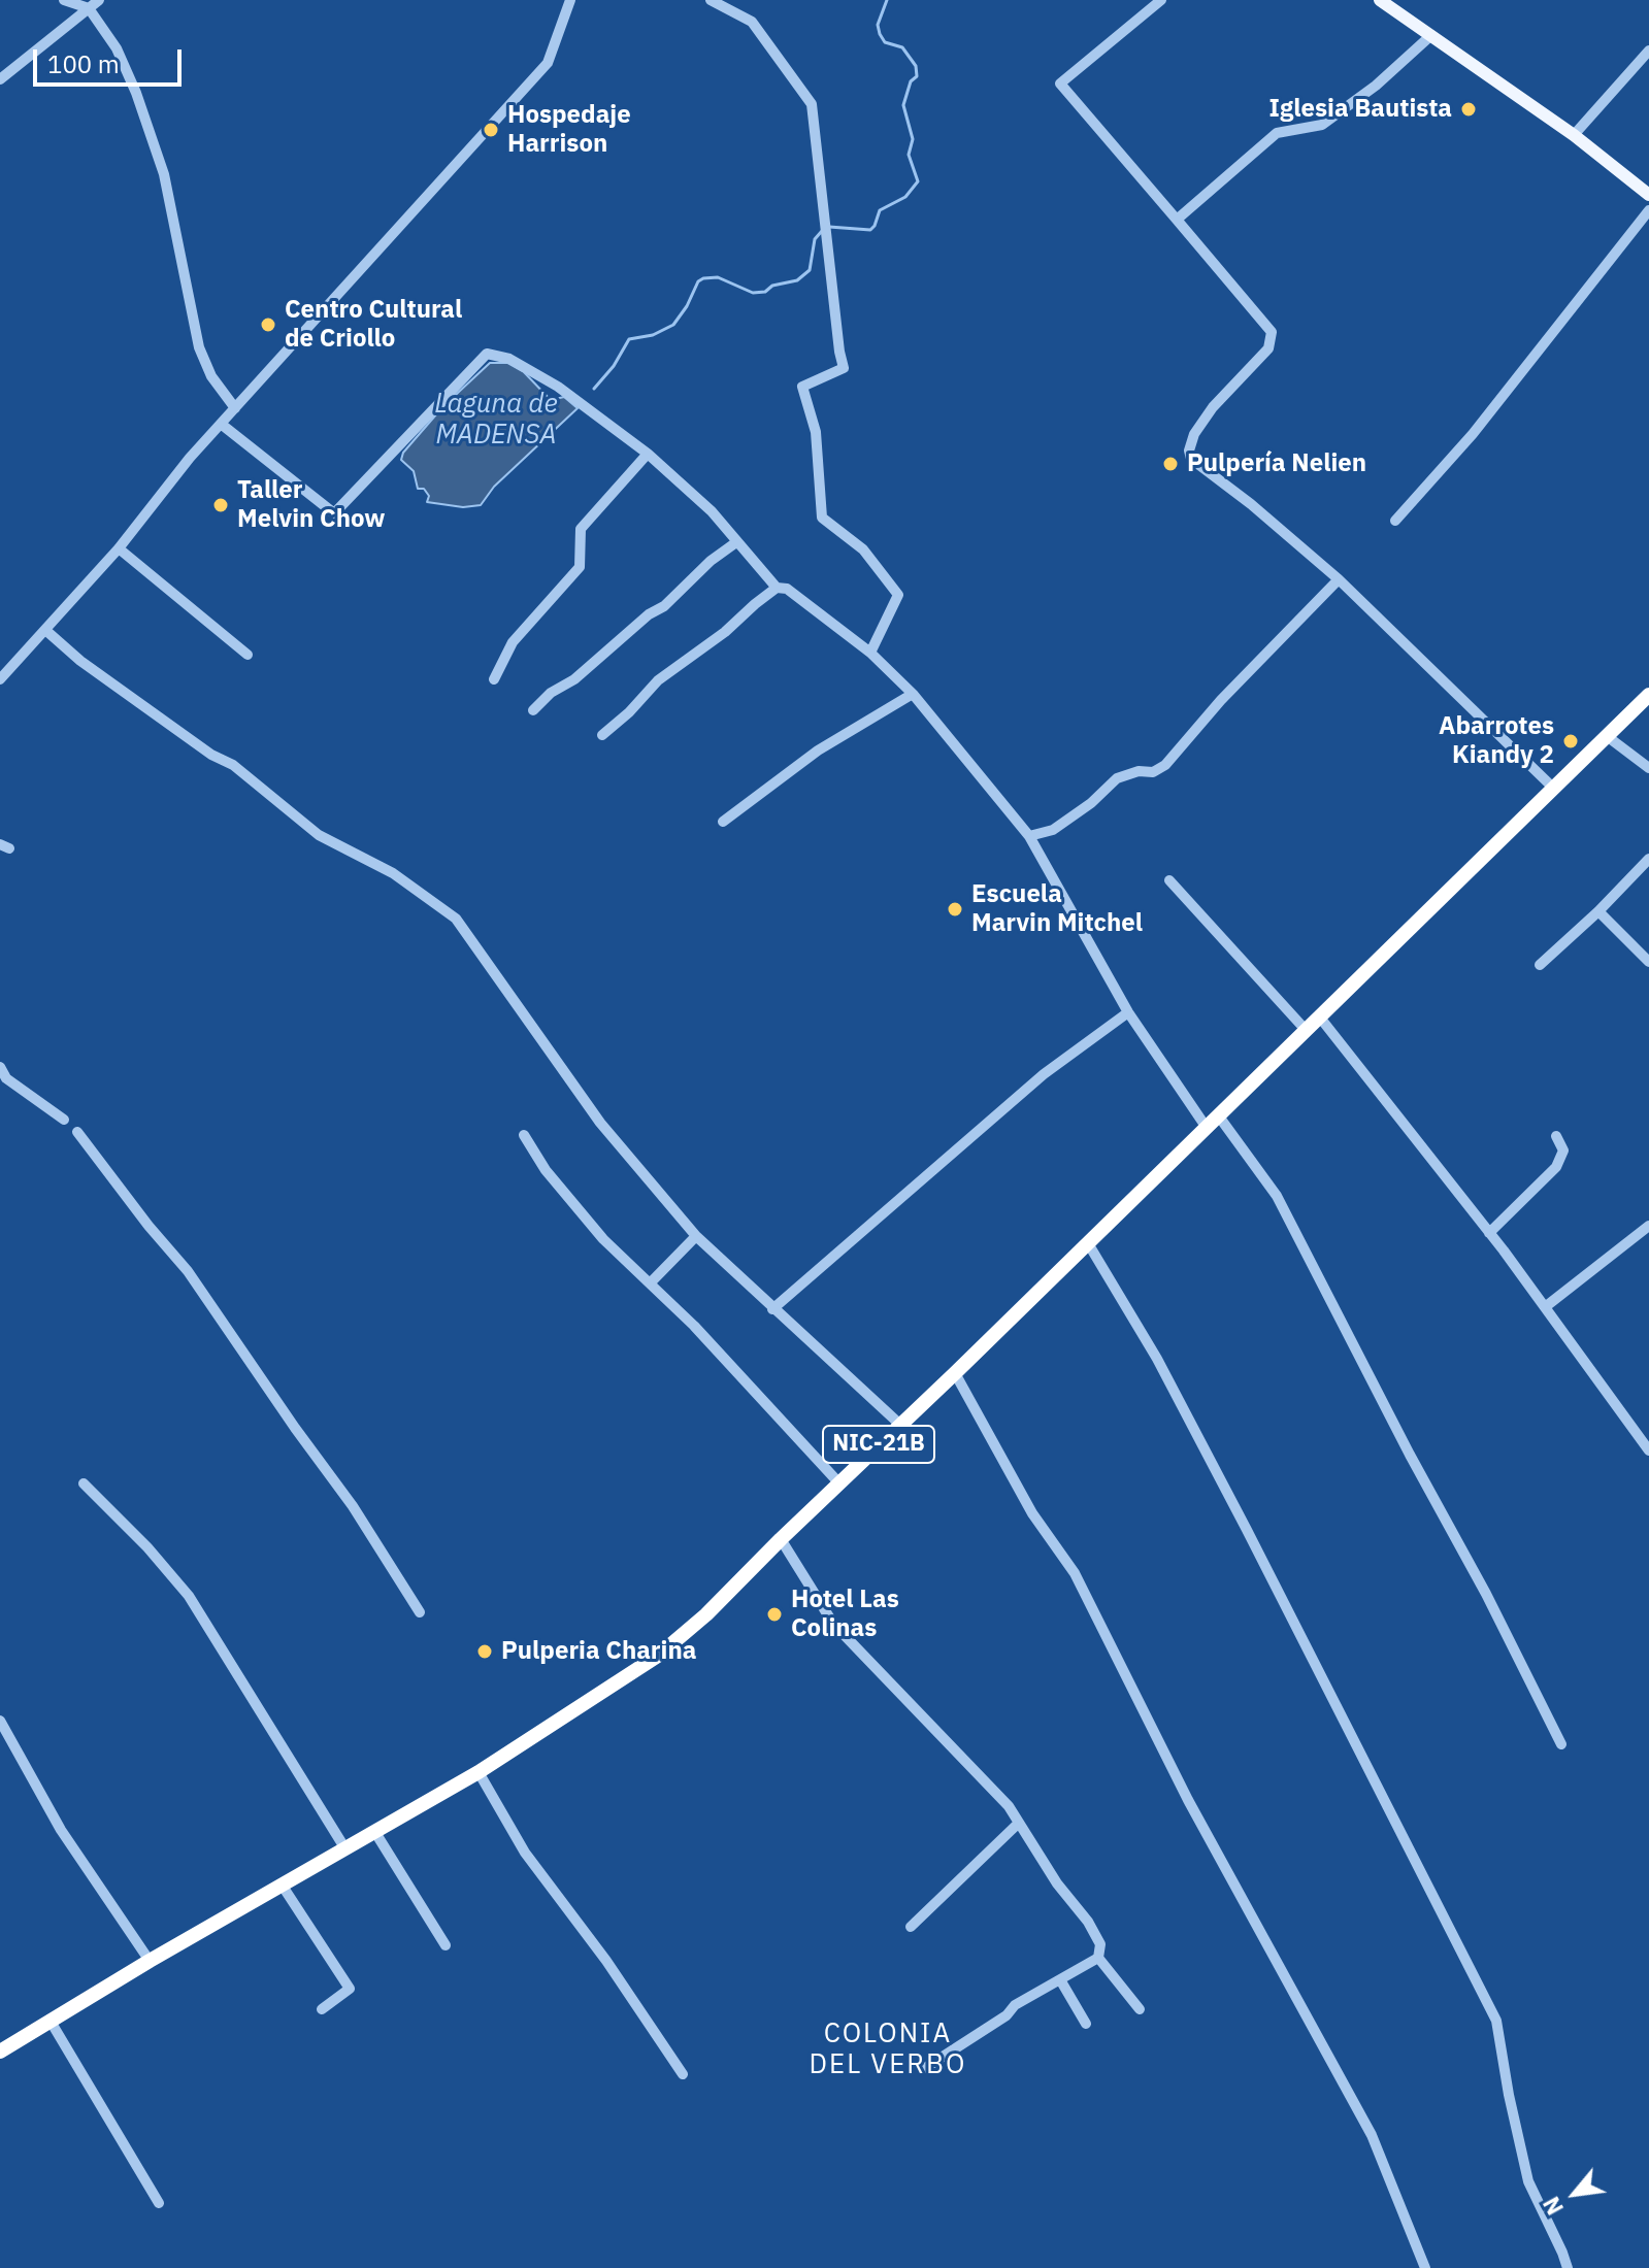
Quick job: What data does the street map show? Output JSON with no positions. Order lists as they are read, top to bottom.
{
  "streets": {
    "highway": ["NIC-21B"]
  },
  "districts": ["COLONIA DEL VERBO"],
  "water": ["Laguna de MADENSA"],
  "places": [
    "Iglesia Bautista",
    "Hospedaje Harrison",
    "Centro Cultural de Criollo",
    "Pulpería Nelien",
    "Taller Melvin Chow",
    "Abarrotes Kiandy 2",
    "Escuela Marvin Mitchel",
    "Hotel Las Colinas",
    "Pulperia Charina"
  ],
  "scale_bar": "100 m",
  "north": "bottom left"
}
